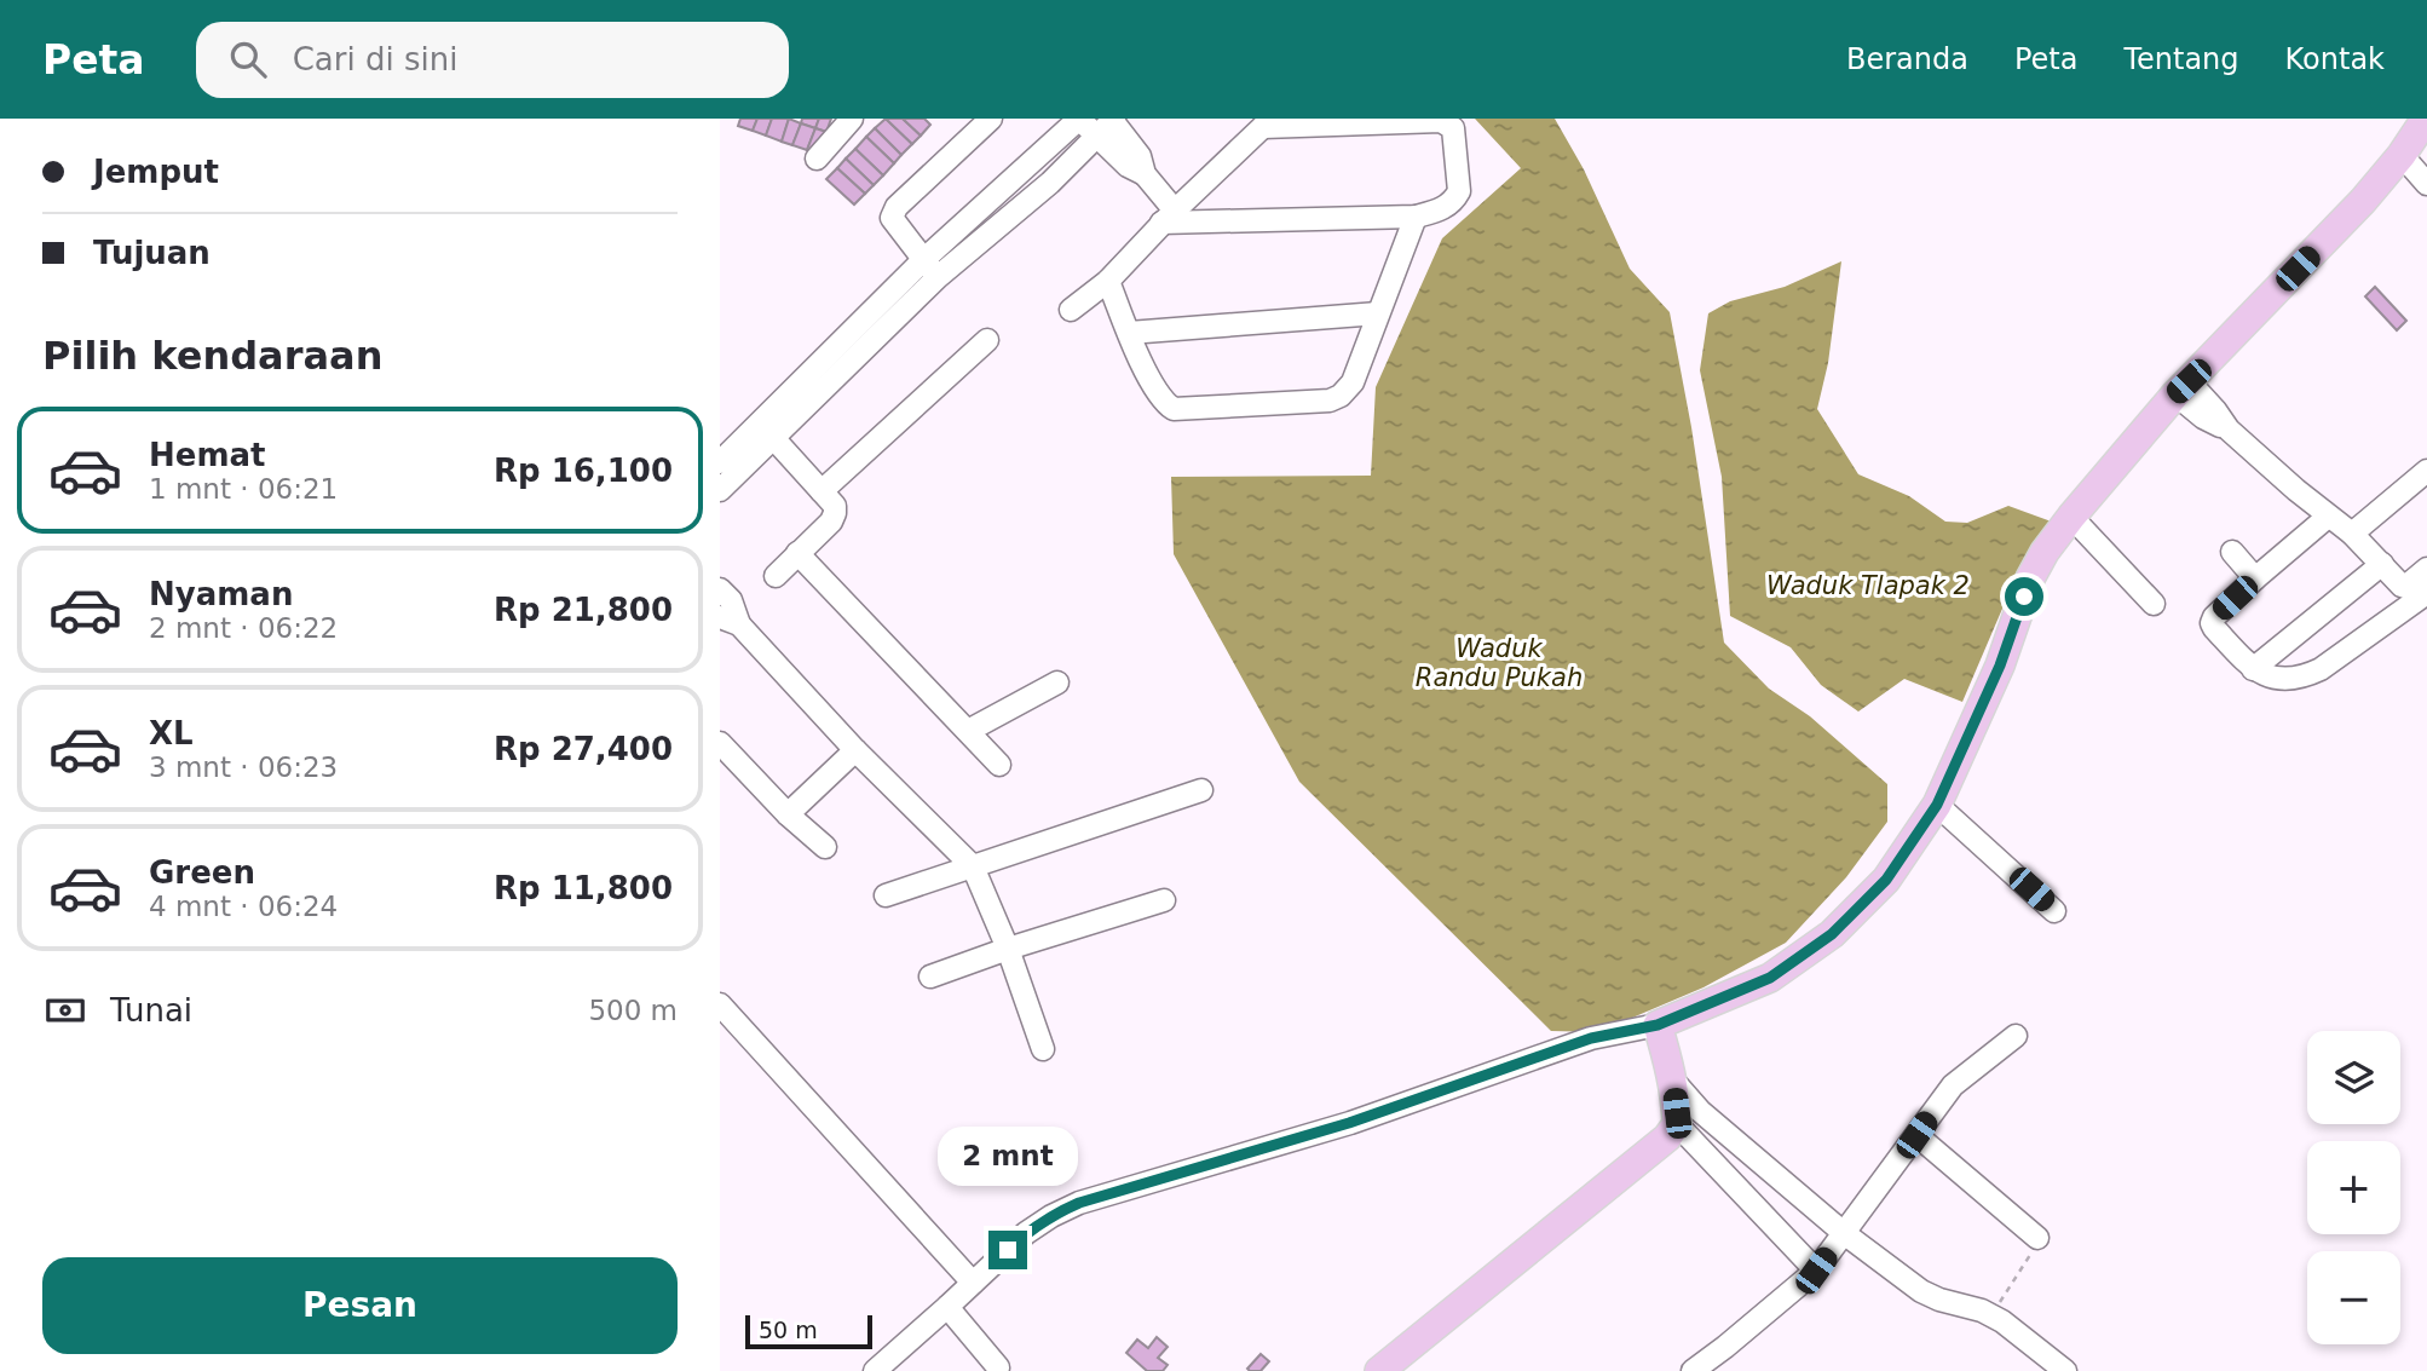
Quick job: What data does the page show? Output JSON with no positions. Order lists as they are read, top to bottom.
{
  "water": ["Waduk Tlapak 2", "Waduk Randu Pukah"],
  "scale_bar": "50 m",
  "page": {
    "header": "Peta",
    "search": "Cari di sini",
    "nav": [
      "Beranda",
      "Peta",
      "Tentang",
      "Kontak"
    ],
    "banner": ["Jemput", "Tujuan"],
    "heading": "Pilih kendaraan",
    "list": [
      {
        "name": "Hemat",
        "note": "1 mnt · 06:21",
        "value": "Rp 16,100"
      },
      {
        "name": "Nyaman",
        "note": "2 mnt · 06:22",
        "value": "Rp 21,800"
      },
      {
        "name": "XL",
        "note": "3 mnt · 06:23",
        "value": "Rp 27,400"
      },
      {
        "name": "Green",
        "note": "4 mnt · 06:24",
        "value": "Rp 11,800"
      }
    ],
    "pay": ["Tunai", "500 m"],
    "map_buttons": ["+", "−"],
    "bubble": "2 mnt",
    "buttons": "Pesan",
    "scale": "50 m"
  }
}
